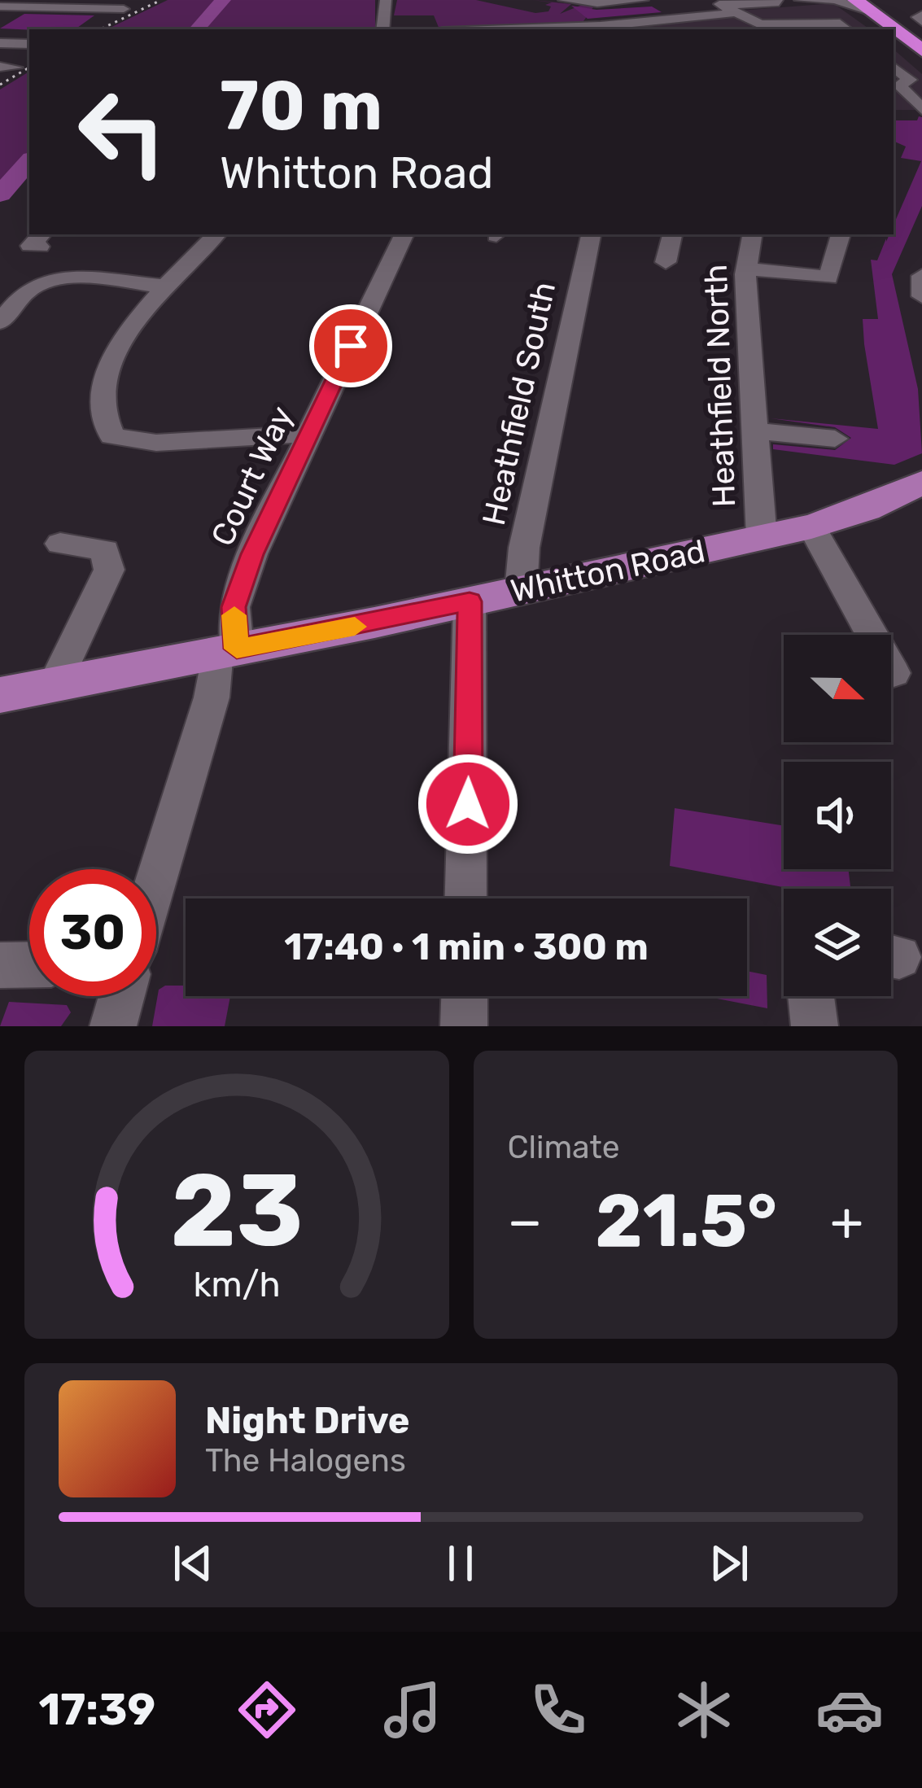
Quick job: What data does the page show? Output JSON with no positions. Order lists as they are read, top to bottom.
{
  "streets": {
    "main road": ["Whitton Road"],
    "street": ["Heathfield North", "Heathfield South", "Court Way"]
  },
  "crossings": [
    ["Heathfield North", "Whitton Road"],
    ["Heathfield South", "Whitton Road"],
    ["Court Way", "Whitton Road"]
  ],
  "north": "right",
  "page": {
    "turn": ["70 m", "Whitton Road"],
    "limit": "30",
    "trip": "17:40 · 1 min · 300 m",
    "tile": "Climate",
    "heat": ["−", "21.5°", "+"],
    "song": ["Night Drive", "The Halogens"],
    "tabs": "17:39",
    "gauge": ["23", "km/h"]
  }
}
